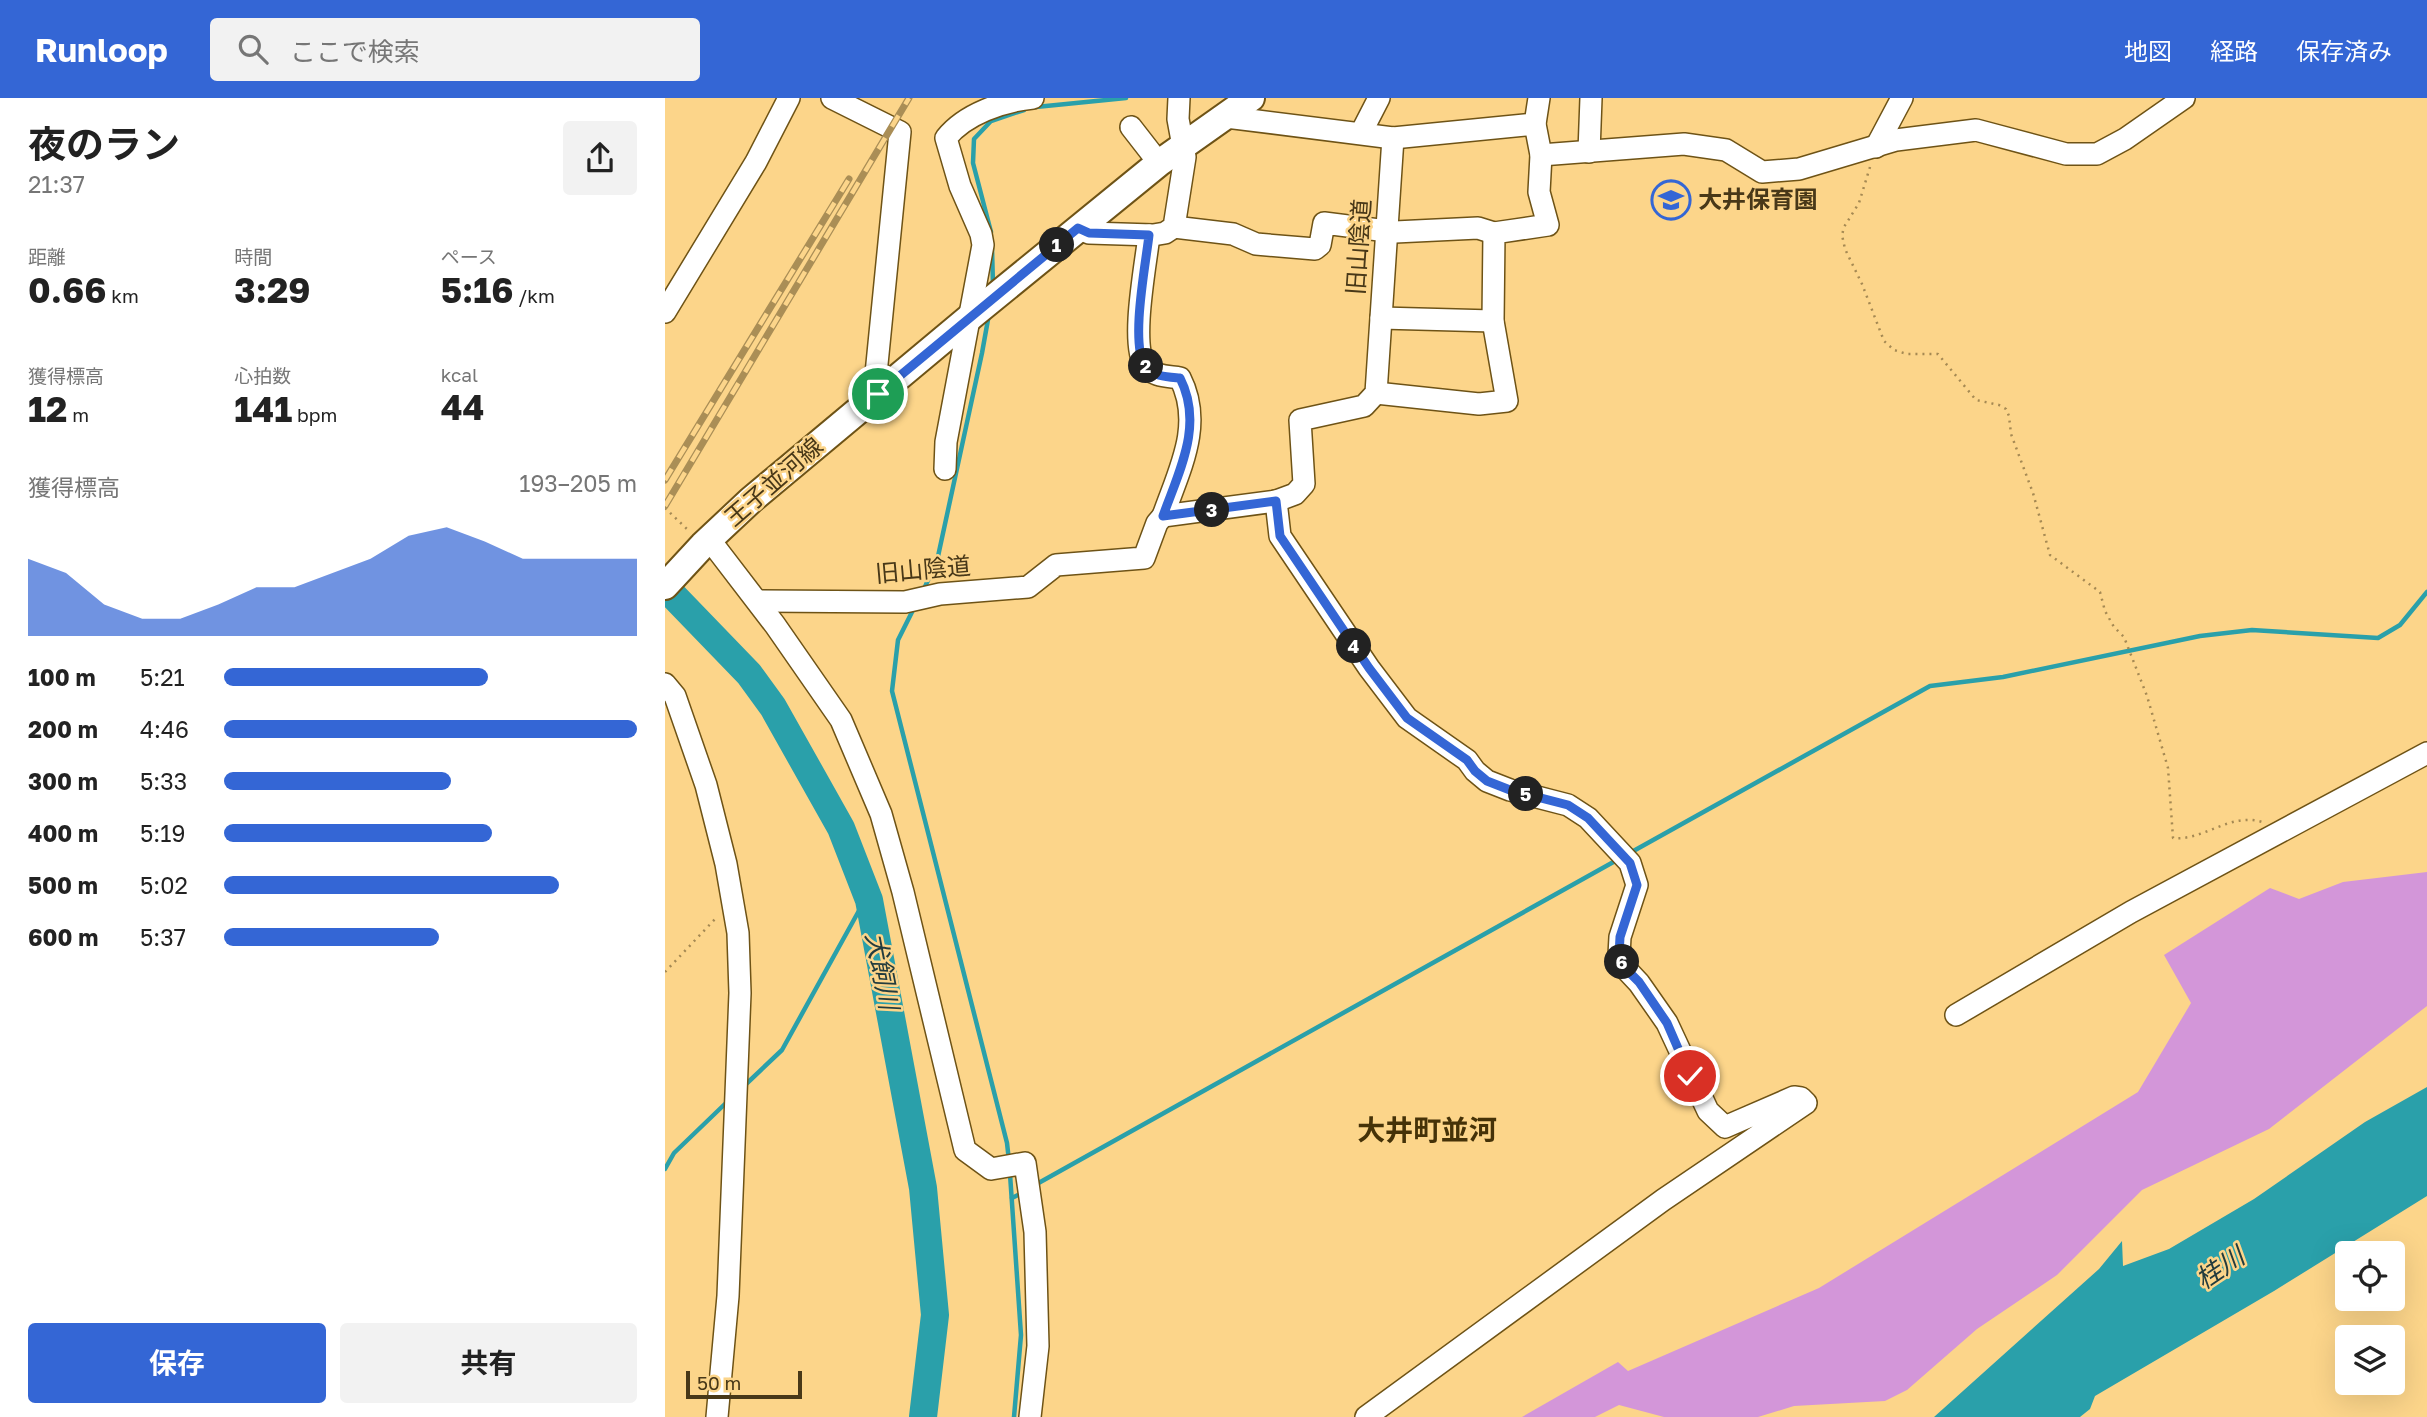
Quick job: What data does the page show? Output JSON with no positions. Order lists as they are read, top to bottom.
{
  "streets": {
    "main road": ["王子並河線"],
    "street": ["旧山陰道"]
  },
  "districts": ["大井町並河"],
  "water": ["犬飼川", "桂川"],
  "places": {
    "school or university": ["大井保育園"]
  },
  "scale_bar": "50 m",
  "page": {
    "header": "Runloop",
    "search": "ここで検索",
    "nav": ["地図", "経路", "保存済み"],
    "heading": ["夜のラン", "21:37"],
    "stats": [
      ["距離", "0.66 km"],
      ["時間", "3:29"],
      ["ペース", "5:16 /km"],
      ["獲得標高", "12 m"],
      ["心拍数", "141 bpm"],
      ["kcal", "44"]
    ],
    "pins": [
      "1",
      "2",
      "3",
      "4",
      "5",
      "6"
    ],
    "chart": ["獲得標高", "193–205 m"],
    "list": [
      {
        "name": "100 m",
        "note": "5:21"
      },
      {
        "name": "200 m",
        "note": "4:46"
      },
      {
        "name": "300 m",
        "note": "5:33"
      },
      {
        "name": "400 m",
        "note": "5:19"
      },
      {
        "name": "500 m",
        "note": "5:02"
      },
      {
        "name": "600 m",
        "note": "5:37"
      }
    ],
    "buttons": ["保存", "共有"],
    "scale": "50 m"
  }
}
